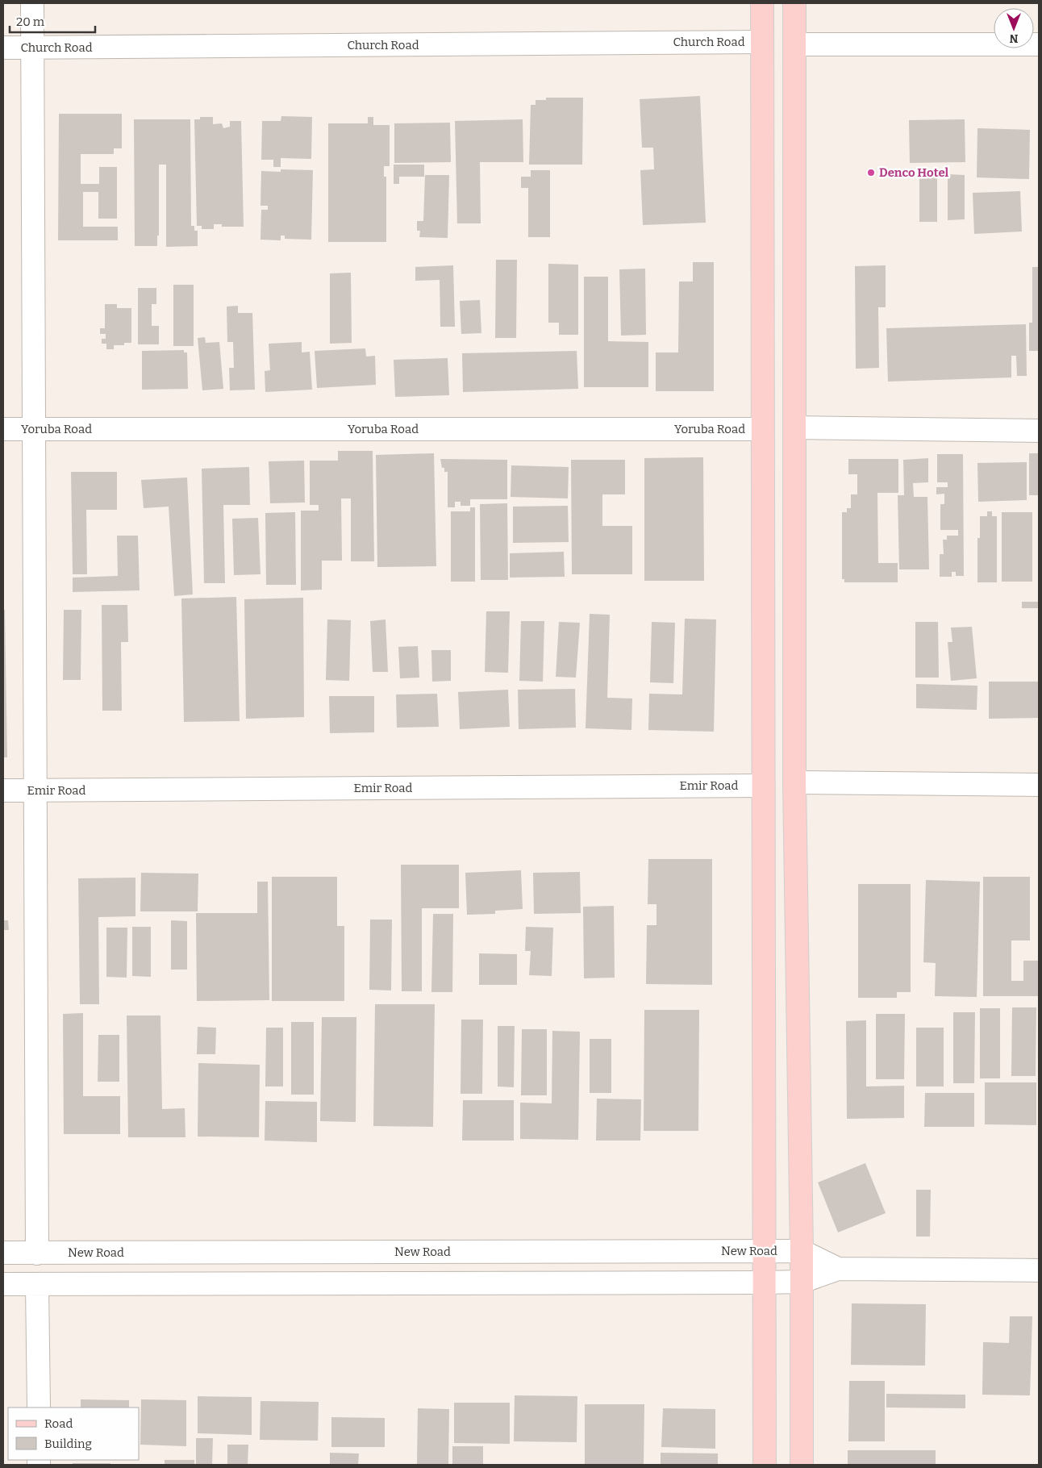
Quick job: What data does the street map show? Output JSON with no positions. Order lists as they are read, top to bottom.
{
  "streets": {
    "street": [
      "Church Road",
      "Yoruba Road",
      "Emir Road",
      "New Road"
    ]
  },
  "places": ["Denco Hotel"],
  "legend": ["Road", "Building"],
  "scale_bar": "20 m",
  "north": "bottom"
}
